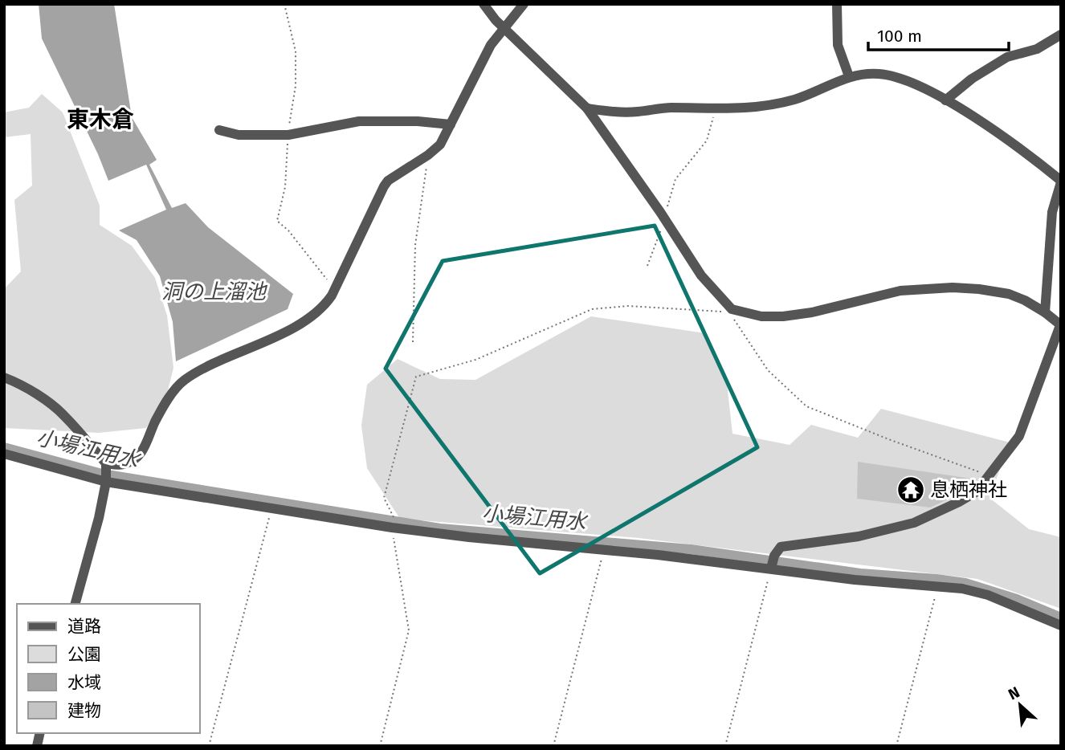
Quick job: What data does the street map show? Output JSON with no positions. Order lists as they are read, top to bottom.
{
  "districts": ["東木倉"],
  "water": ["洞の上溜池", "小場江用水"],
  "places": {
    "temple": ["息栖神社"]
  },
  "legend": [
    "道路",
    "公園",
    "水域",
    "建物"
  ],
  "scale_bar": "100 m",
  "north": "top left"
}
